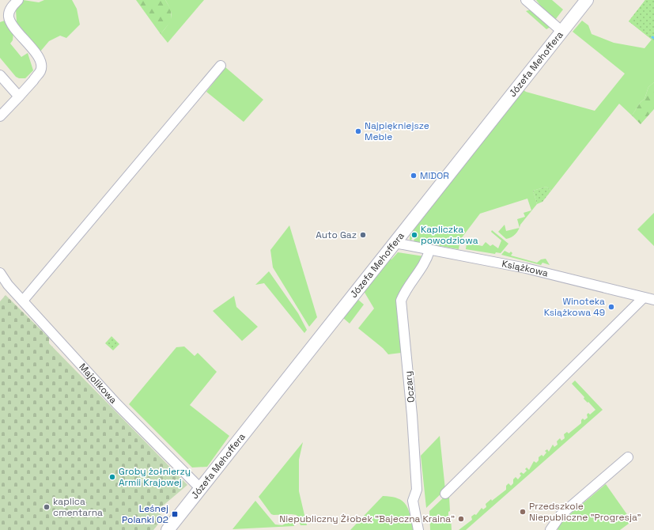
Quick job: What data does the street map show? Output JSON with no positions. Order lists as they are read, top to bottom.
{
  "streets": {
    "street": [
      "Józefa Mehoffera",
      "Książkowa",
      "Majolikowa",
      "Oczary"
    ]
  },
  "crossings": [
    ["Józefa Mehoffera", "Książkowa"],
    ["Józefa Mehoffera", "Majolikowa"],
    ["Książkowa", "Oczary"]
  ],
  "places": {
    "other": [
      "Najpiękniejsze Meble",
      "MIDOR",
      "Auto Gaz",
      "Kapliczka powodziowa",
      "Winoteka Książkowa 49",
      "Groby żołnierzy Armii Krajowej",
      "kaplica cmentarna",
      "Przedszkole Niepubliczne \"Progresja\"",
      "Niepubliczny Żłobek \"Bajeczna Kraina\""
    ],
    "transit": ["Leśnej Polanki 02"]
  }
}
